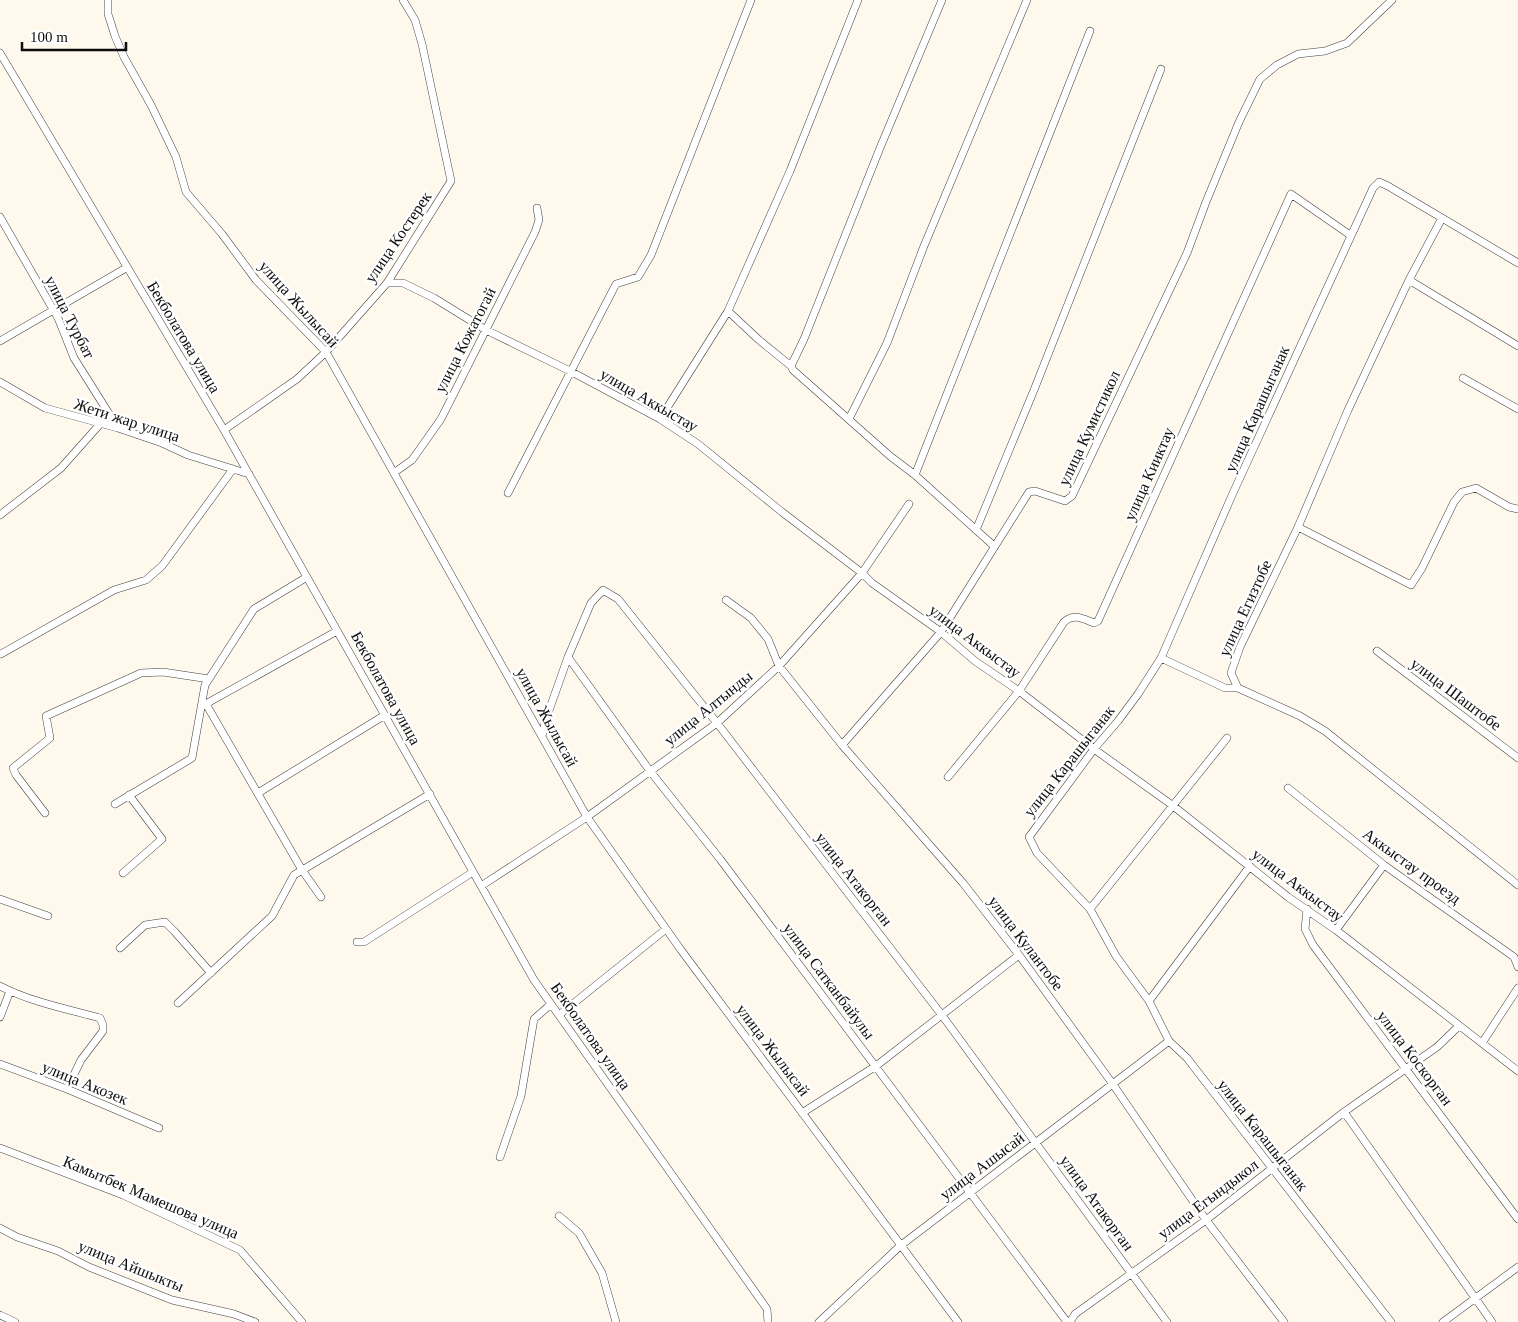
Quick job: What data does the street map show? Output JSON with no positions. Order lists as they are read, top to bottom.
{
  "streets": {
    "street": [
      "улица Костерек",
      "улица Жылысай",
      "улица Турбат",
      "Бекболатова улица",
      "улица Кожатогай",
      "улица Аккыстау",
      "улица Карашыганак",
      "Жети жар улица",
      "улица Кумистикол",
      "улица Кииктау",
      "улица Егизтобе",
      "улица Шаштобе",
      "улица Алтынды",
      "Аккыстау проезд",
      "улица Атакорган",
      "улица Кулантобе",
      "улица Сатканбайулы",
      "улица Коскорган",
      "улица Акозек",
      "улица Ашысай",
      "Камытбек Мамешова улица",
      "улица Егындыкол",
      "улица Айшыкты"
    ]
  },
  "crossings": [
    ["улица Костерек", "улица Жылысай"],
    ["улица Костерек", "Бекболатова улица"],
    ["улица Костерек", "улица Аккыстау"],
    ["улица Жылысай", "улица Кожатогай"],
    ["улица Жылысай", "улица Алтынды"],
    ["улица Жылысай", "улица Атакорган"],
    ["улица Жылысай", "улица Ашысай"],
    ["улица Турбат", "Жети жар улица"],
    ["Бекболатова улица", "Жети жар улица"],
    ["Бекболатова улица", "улица Алтынды"],
    ["улица Кожатогай", "улица Аккыстау"],
    ["улица Аккыстау", "улица Карашыганак"],
    ["улица Аккыстау", "улица Кумистикол"],
    ["улица Аккыстау", "улица Кииктау"],
    ["улица Аккыстау", "улица Алтынды"],
    ["улица Аккыстау", "улица Коскорган"],
    ["улица Аккыстау", "улица Егындыкол"],
    ["улица Карашыганак", "улица Кииктау"],
    ["улица Карашыганак", "улица Егизтобе"],
    ["улица Карашыганак", "улица Ашысай"],
    ["улица Карашыганак", "улица Егындыкол"],
    ["улица Кумистикол", "улица Кулантобе"],
    ["улица Алтынды", "улица Атакорган"],
    ["улица Алтынды", "улица Кулантобе"],
    ["улица Алтынды", "улица Сатканбайулы"],
    ["улица Атакорган", "улица Сатканбайулы"],
    ["улица Атакорган", "улица Ашысай"],
    ["улица Атакорган", "улица Егындыкол"],
    ["улица Кулантобе", "улица Ашысай"],
    ["улица Кулантобе", "улица Егындыкол"],
    ["улица Сатканбайулы", "улица Ашысай"],
    ["улица Сатканбайулы", "улица Егындыкол"],
    ["улица Коскорган", "улица Егындыкол"]
  ],
  "scale_bar": "100 m"
}
